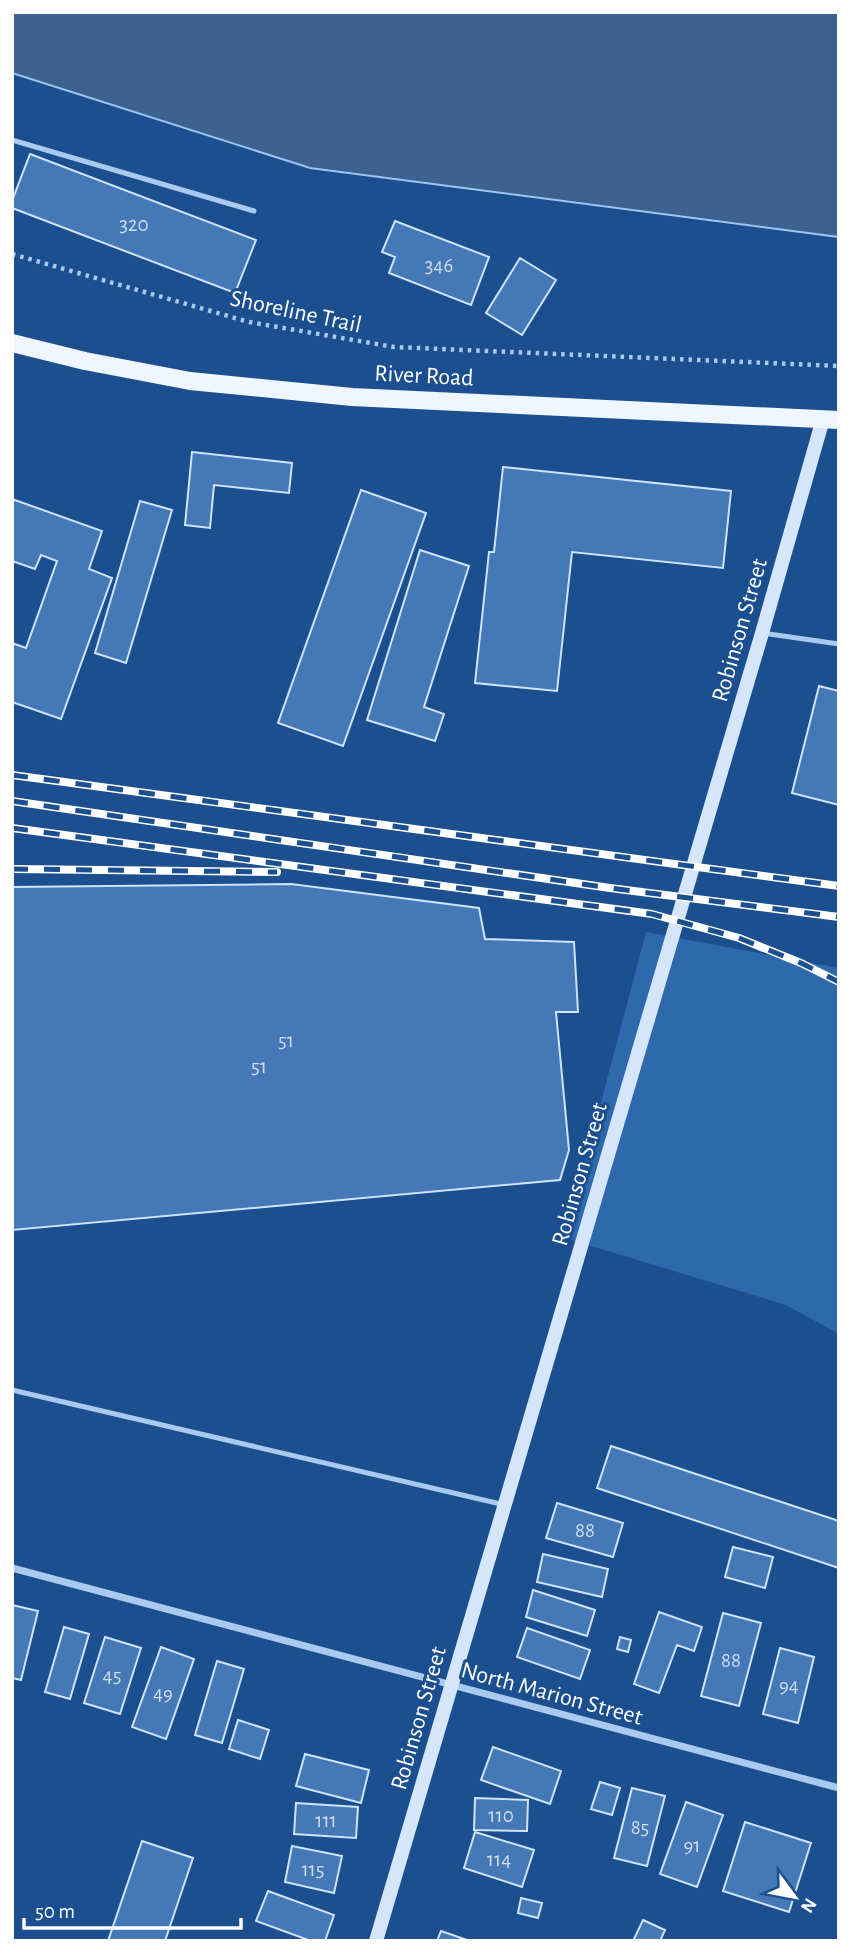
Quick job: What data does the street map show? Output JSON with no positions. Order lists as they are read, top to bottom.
{
  "streets": {
    "main road": ["River Road"],
    "street": ["Robinson Street", "North Marion Street"],
    "path": ["Shoreline Trail"]
  },
  "crossings": [
    ["River Road", "Robinson Street"],
    ["Robinson Street", "North Marion Street"]
  ],
  "house_numbers": [
    "320",
    "346",
    "51",
    "51",
    "88",
    "88",
    "45",
    "94",
    "49",
    "110",
    "111",
    "85",
    "91",
    "114",
    "115"
  ],
  "scale_bar": "50 m",
  "north": "bottom right"
}
